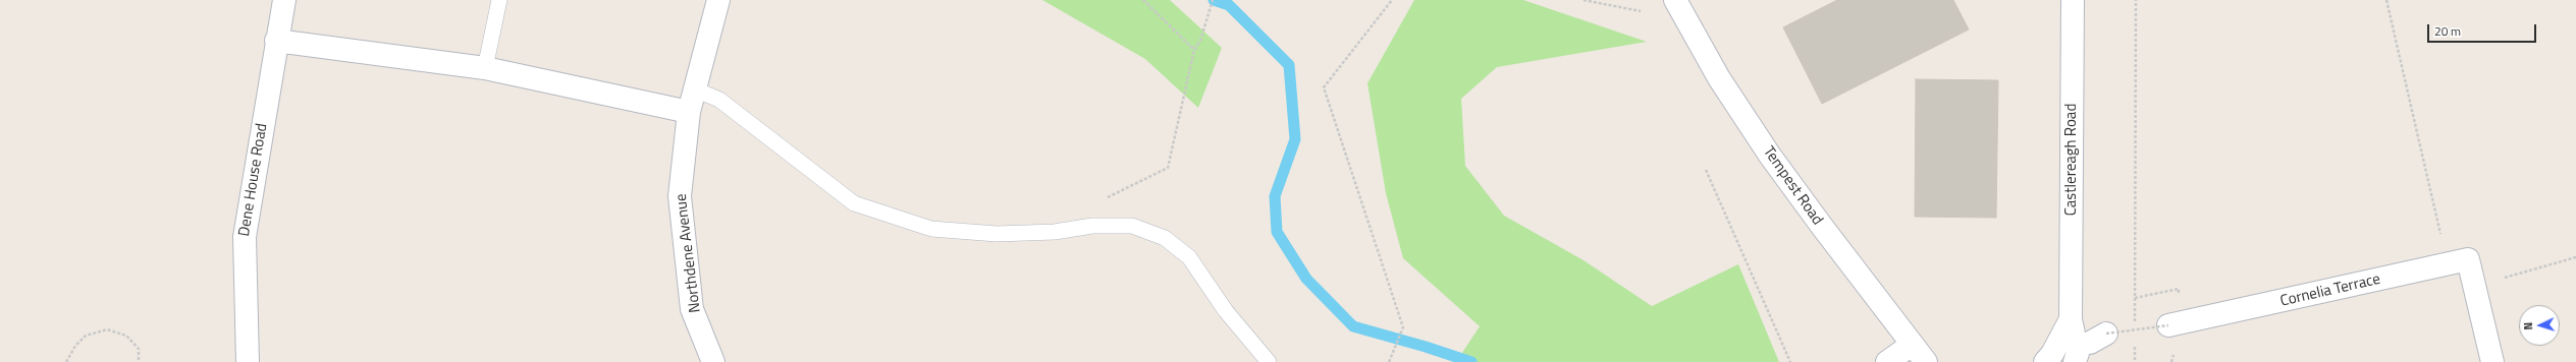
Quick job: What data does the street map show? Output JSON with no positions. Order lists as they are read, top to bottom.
{
  "streets": {
    "street": [
      "Castlereagh Road",
      "Dene House Road",
      "Tempest Road",
      "Northdene Avenue",
      "Cornelia Terrace"
    ]
  },
  "scale_bar": "20 m",
  "north": "left"
}
